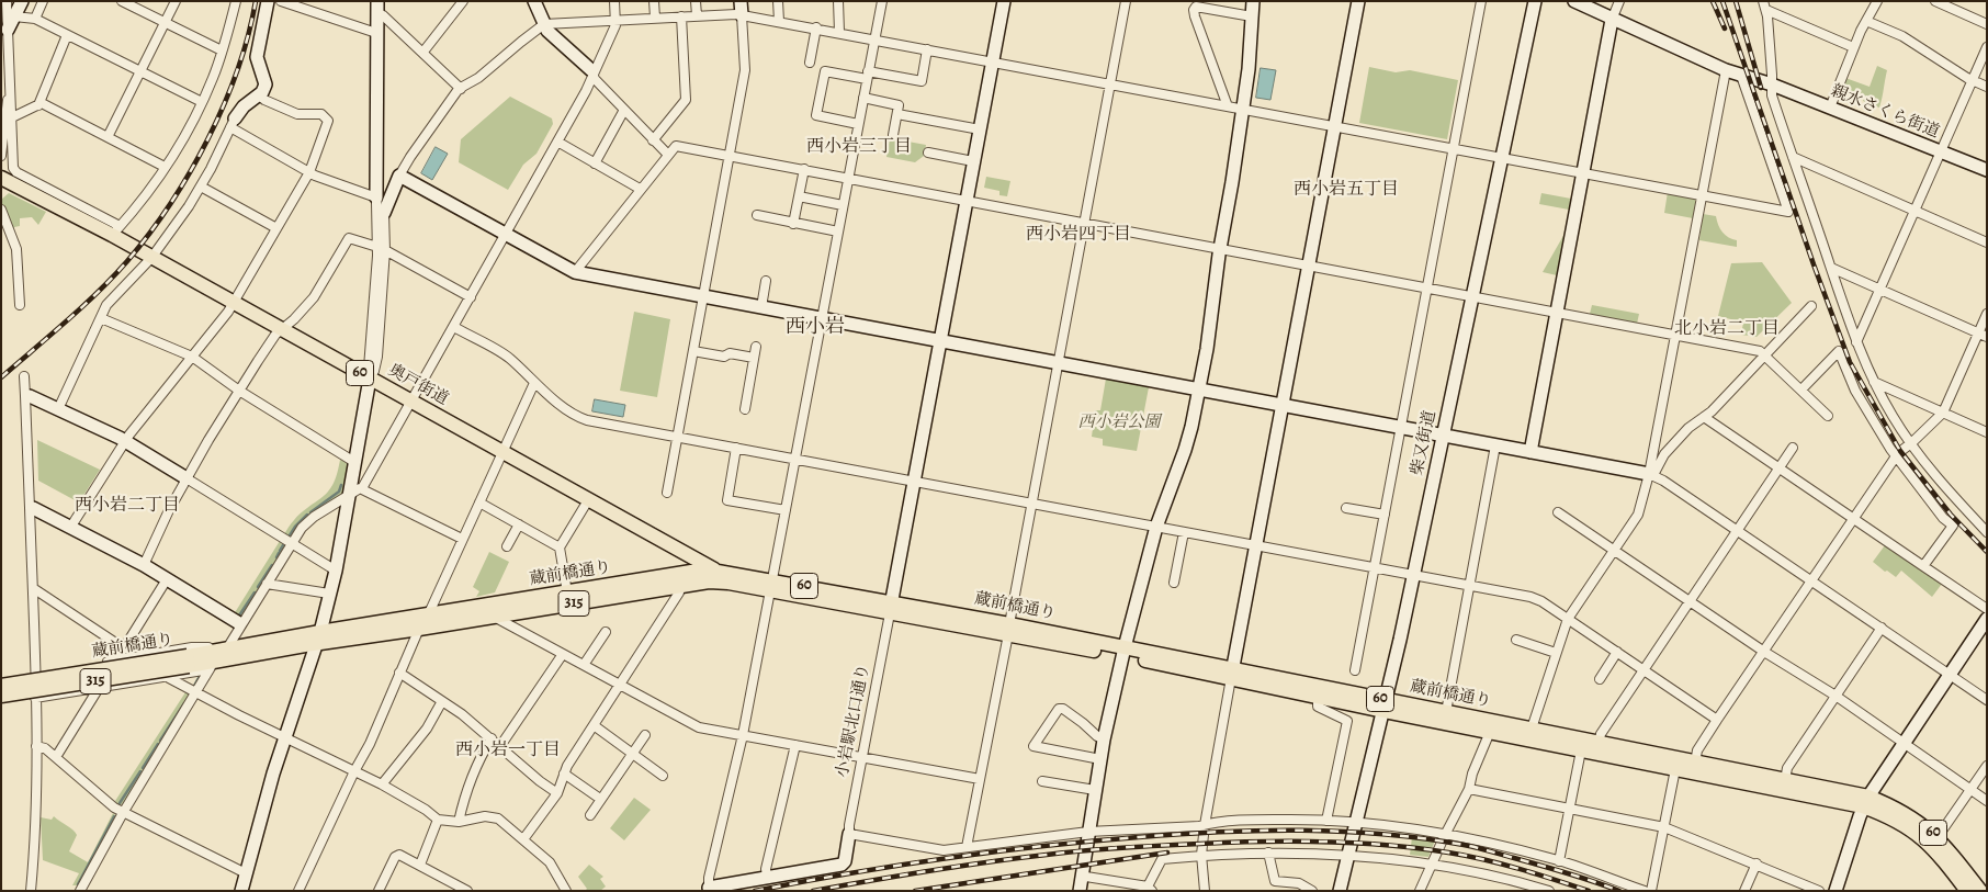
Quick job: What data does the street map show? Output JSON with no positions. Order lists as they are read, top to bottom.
{
  "streets": {
    "main road": [
      "60",
      "奥戸街道",
      "蔵前橋通り",
      "315"
    ],
    "street": ["親水さくら街道", "柴又街道", "小岩駅北口通り"]
  },
  "crossings": [
    ["奥戸街道", "蔵前橋通り"],
    ["柴又街道", "蔵前橋通り"],
    ["蔵前橋通り", "小岩駅北口通り"]
  ],
  "districts": [
    "西小岩三丁目",
    "西小岩五丁目",
    "西小岩四丁目",
    "西小岩",
    "北小岩二丁目",
    "西小岩二丁目",
    "西小岩一丁目"
  ],
  "parks": ["西小岩公園"]
}
